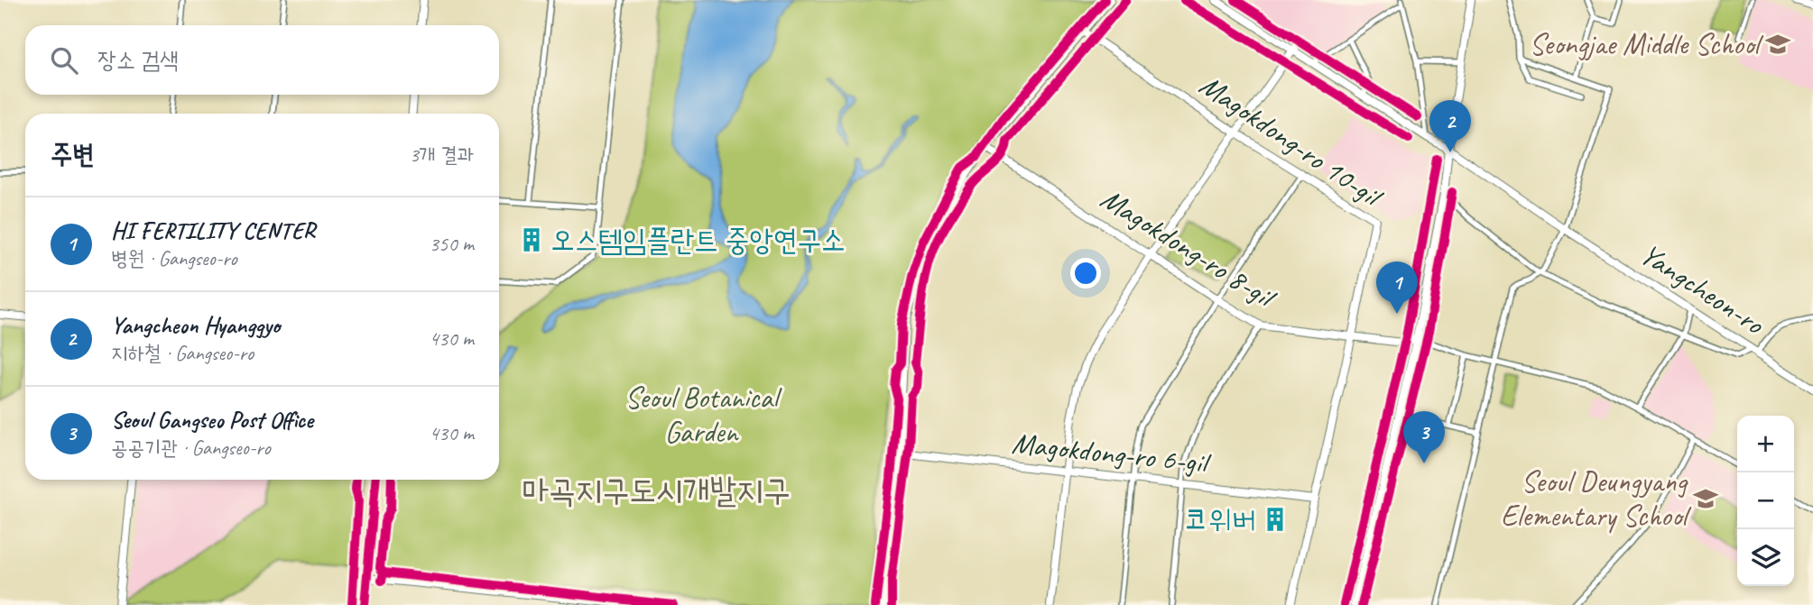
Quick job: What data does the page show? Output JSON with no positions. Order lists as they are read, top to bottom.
{
  "streets": {
    "street": [
      "Magokdong-ro 10-gil",
      "Magokdong-ro 8-gil",
      "Yangcheon-ro",
      "Magokdong-ro 6-gil"
    ]
  },
  "crossings": [
    ["Magokdong-ro 10-gil", "Magokdong-ro 8-gil"]
  ],
  "districts": ["마곡지구도시개발지구"],
  "parks": ["Seoul Botanical Garden"],
  "places": {
    "school or university": ["Seongjae Middle School", "Seoul Deungyang Elementary School"],
    "building": ["오스템임플란트 중앙연구소", "코위버"]
  },
  "page": {
    "search": "장소 검색",
    "pins": ["2", "1", "3"],
    "heading": ["주변", "3개 결과"],
    "list": [
      {
        "mark": "1",
        "name": "HI FERTILITY CENTER",
        "note": "병원 · Gangseo-ro",
        "value": "350 m"
      },
      {
        "mark": "2",
        "name": "Yangcheon Hyanggyo",
        "note": "지하철 · Gangseo-ro",
        "value": "430 m"
      },
      {
        "mark": "3",
        "name": "Seoul Gangseo Post Office",
        "note": "공공기관 · Gangseo-ro",
        "value": "430 m"
      }
    ],
    "map_buttons": ["+", "−"]
  }
}
